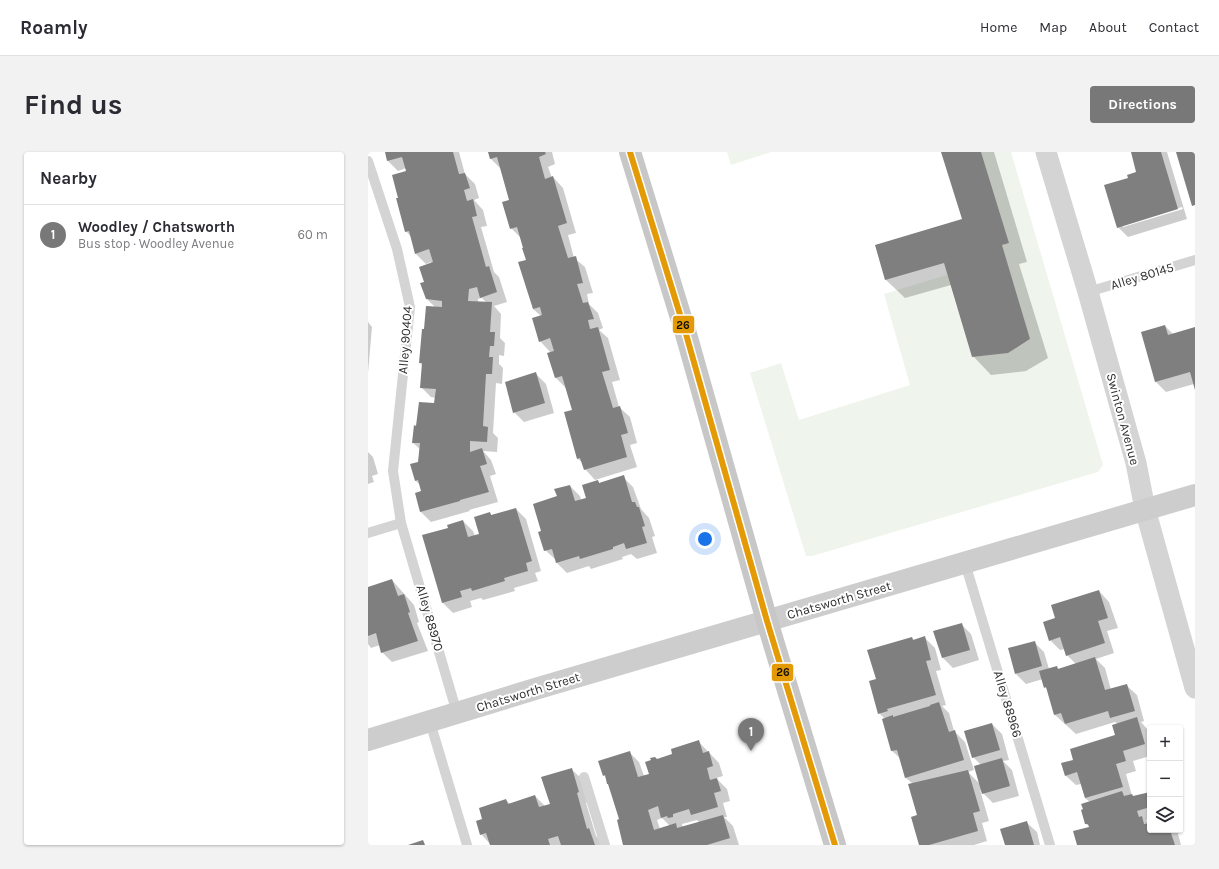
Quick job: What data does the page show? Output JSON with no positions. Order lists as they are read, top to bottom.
{
  "streets": {
    "main road": ["Chatsworth Street"],
    "street": ["Swinton Avenue"],
    "lane": [
      "Alley 80145",
      "Alley 90404",
      "Alley 88970",
      "Alley 88966"
    ]
  },
  "crossings": [
    ["Alley 80145", "Swinton Avenue"],
    ["Alley 90404", "Alley 88970"],
    ["Swinton Avenue", "Chatsworth Street"],
    ["Chatsworth Street", "Alley 88970"],
    ["Chatsworth Street", "Alley 88966"]
  ],
  "lines": ["transit line 26"],
  "page": {
    "header": "Roamly",
    "nav": [
      "Home",
      "Map",
      "About",
      "Contact"
    ],
    "buttons": "Directions",
    "title": "Find us",
    "heading": "Nearby",
    "list": [
      {
        "mark": "1",
        "name": "Woodley / Chatsworth",
        "note": "Bus stop · Woodley Avenue",
        "value": "60 m"
      }
    ],
    "pins": "1",
    "map_buttons": ["+", "−"]
  }
}
